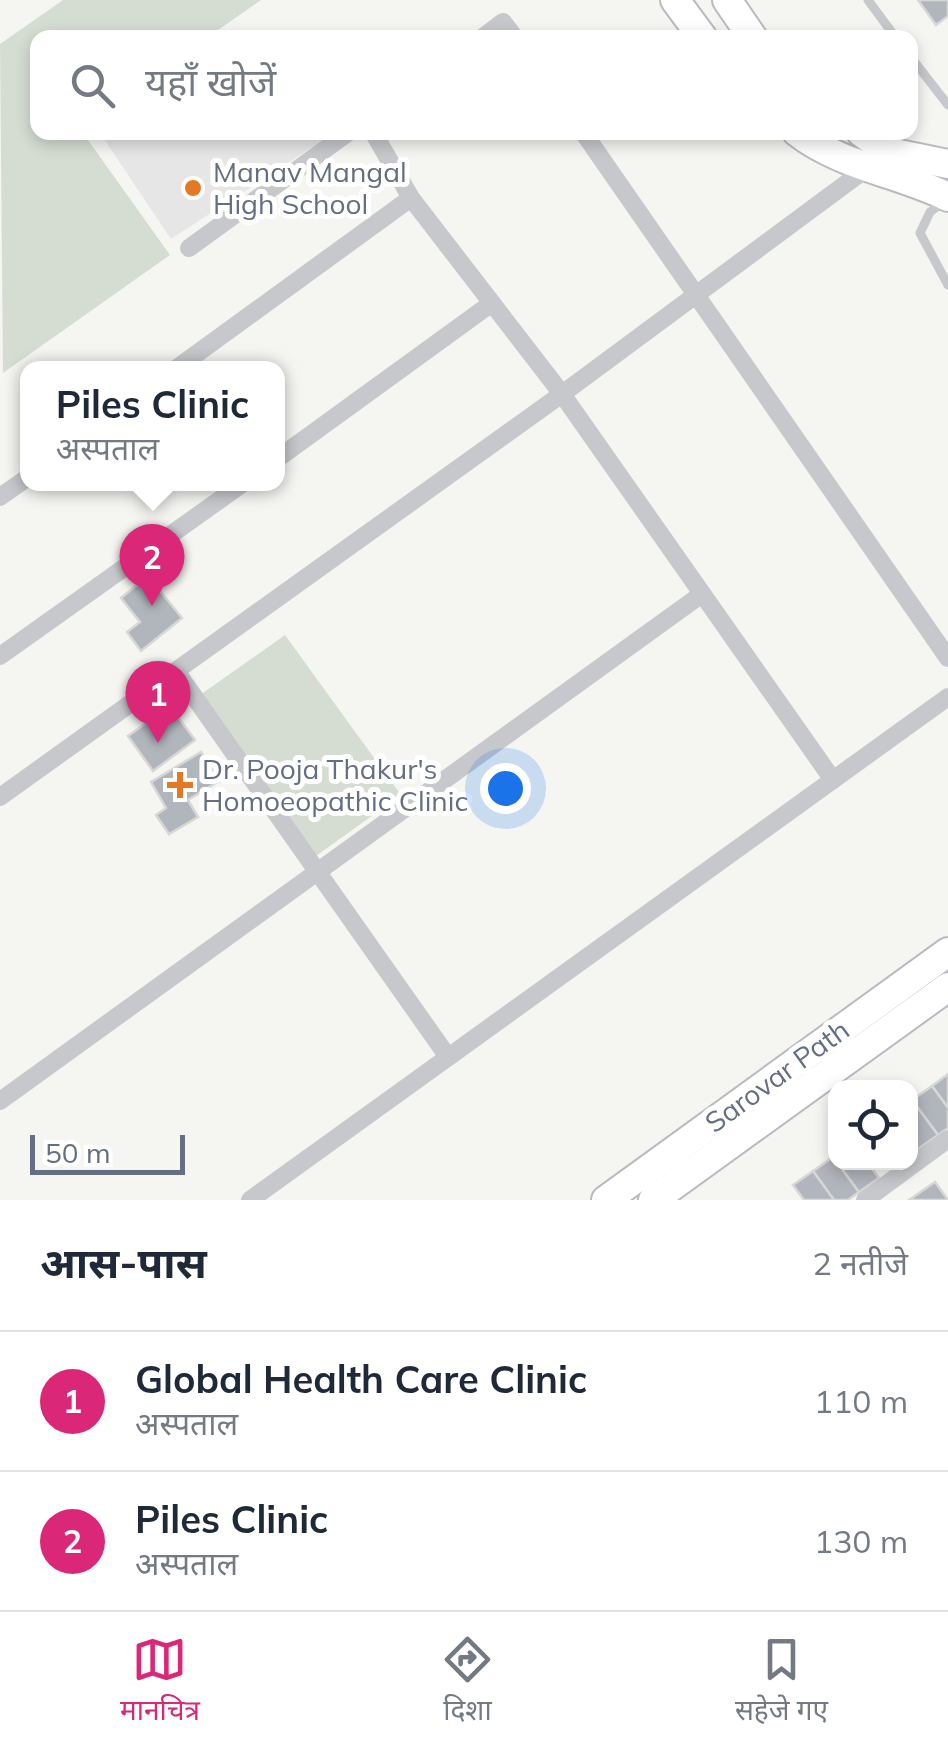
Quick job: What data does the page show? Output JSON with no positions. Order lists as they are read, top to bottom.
{
  "streets": {
    "main road": ["Sarovar Path"]
  },
  "places": {
    "other": ["Manav Mangal High School"],
    "health": ["Dr. Pooja Thakur's Homoeopathic Clinic"]
  },
  "scale_bar": "50 m",
  "page": {
    "search": "यहाँ खोजें",
    "popup": ["Piles Clinic", "अस्पताल"],
    "pins": ["2", "1"],
    "scale": "50 m",
    "heading": ["आस-पास", "2 नतीजे"],
    "list": [
      {
        "mark": "1",
        "name": "Global Health Care Clinic",
        "note": "अस्पताल",
        "value": "110 m"
      },
      {
        "mark": "2",
        "name": "Piles Clinic",
        "note": "अस्पताल",
        "value": "130 m"
      }
    ],
    "nav": ["मानचित्र", "दिशा", "सहेजे गए"]
  }
}
